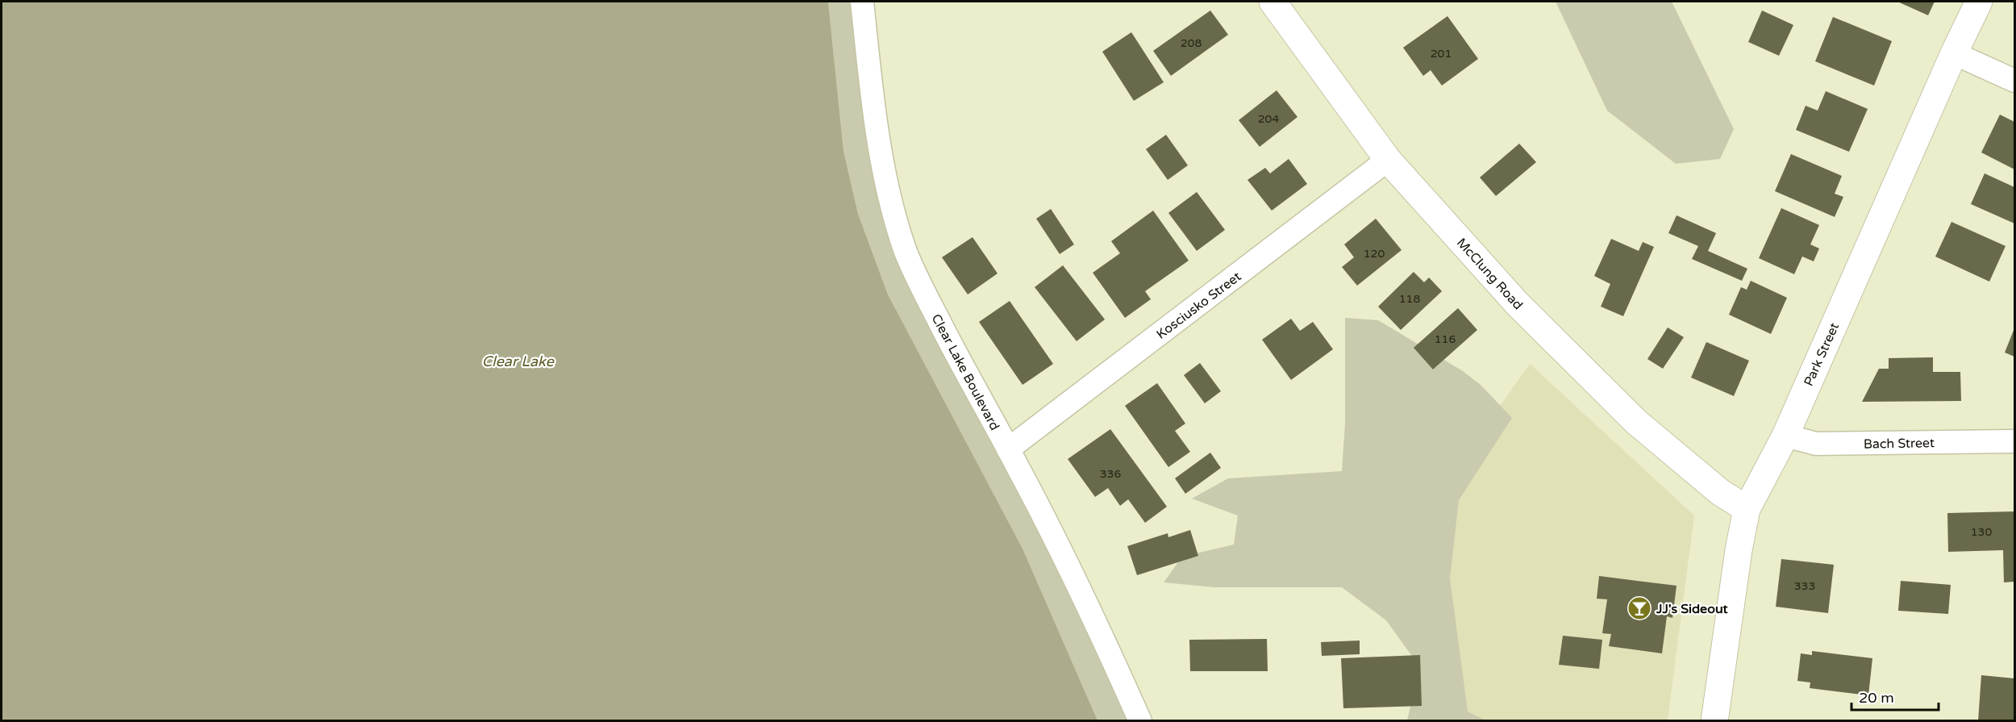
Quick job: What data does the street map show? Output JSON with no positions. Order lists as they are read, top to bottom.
{
  "streets": {
    "street": [
      "McClung Road",
      "Kosciusko Street",
      "Park Street",
      "Clear Lake Boulevard",
      "Bach Street"
    ]
  },
  "crossings": [
    ["McClung Road", "Kosciusko Street"],
    ["McClung Road", "Park Street"],
    ["Kosciusko Street", "Clear Lake Boulevard"],
    ["Park Street", "Bach Street"]
  ],
  "water": ["Clear Lake"],
  "places": {
    "bar": ["JJ's Sideout"]
  },
  "house_numbers": [
    "208",
    "201",
    "204",
    "120",
    "118",
    "116",
    "336",
    "130",
    "333"
  ],
  "scale_bar": "20 m"
}
